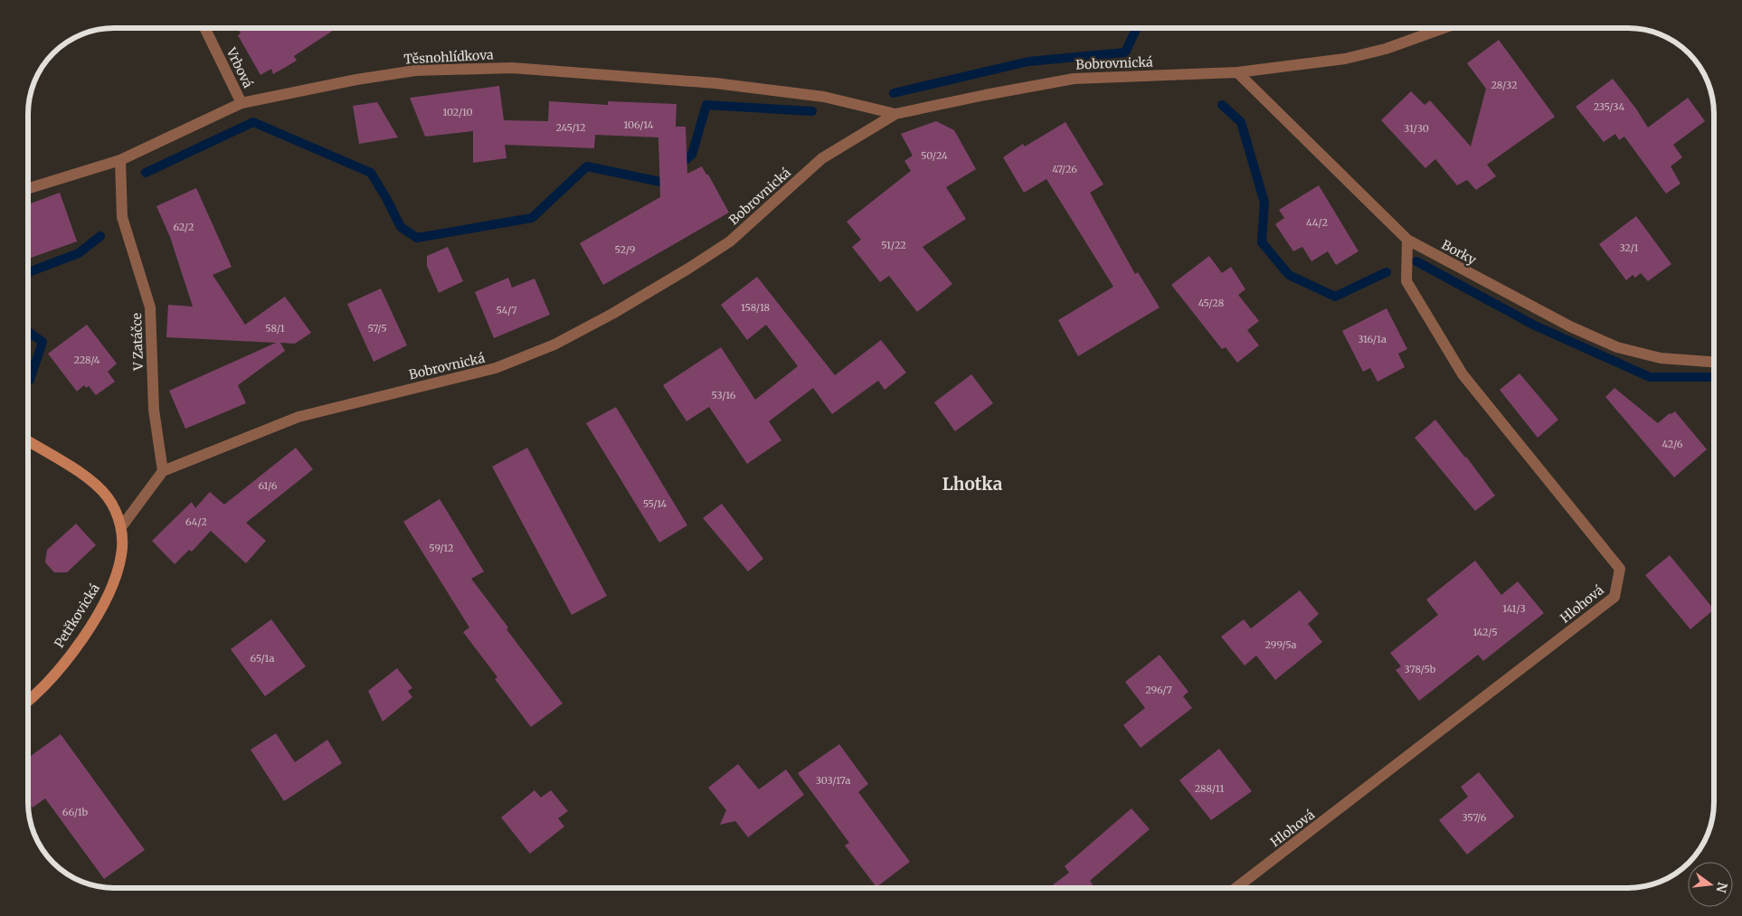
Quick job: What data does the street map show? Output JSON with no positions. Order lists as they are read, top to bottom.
{
  "streets": {
    "street": [
      "Těsnohlídkova",
      "Bobrovnická",
      "Vrbová",
      "Borky",
      "V Zatáčce",
      "Hlohová",
      "Petřkovická"
    ]
  },
  "crossings": [
    ["Těsnohlídkova", "Bobrovnická"],
    ["Těsnohlídkova", "Vrbová"],
    ["Těsnohlídkova", "V Zatáčce"],
    ["Bobrovnická", "Borky"],
    ["Bobrovnická", "V Zatáčce"],
    ["Borky", "Hlohová"]
  ],
  "districts": ["Lhotka"],
  "house_numbers": [
    "28/32",
    "235/34",
    "102/10",
    "106/14",
    "245/12",
    "31/30",
    "50/24",
    "47/26",
    "44/2",
    "62/2",
    "51/22",
    "32/1",
    "52/9",
    "45/28",
    "158/18",
    "54/7",
    "58/1",
    "57/5",
    "316/1a",
    "228/4",
    "53/16",
    "42/6",
    "61/6",
    "55/14",
    "64/2",
    "59/12",
    "141/3",
    "142/5",
    "299/5a",
    "65/1a",
    "378/5b",
    "296/7",
    "303/17a",
    "288/11",
    "66/1b",
    "357/6"
  ],
  "north": "right"
}
